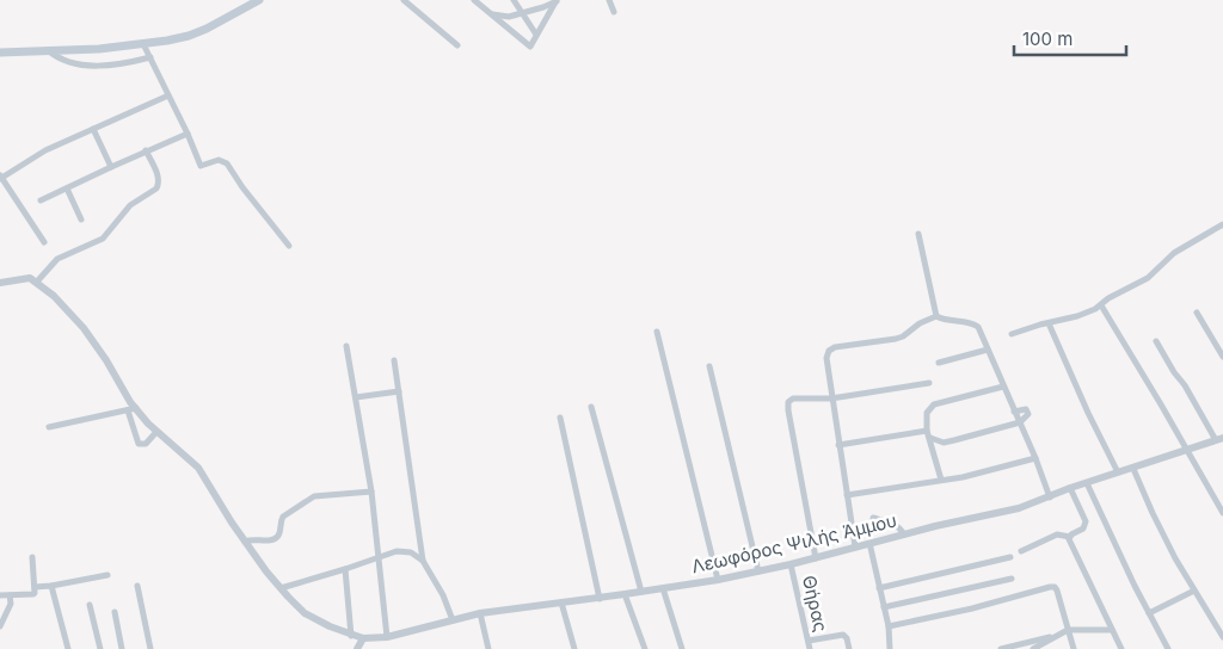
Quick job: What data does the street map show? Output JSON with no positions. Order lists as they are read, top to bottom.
{
  "streets": {
    "street": ["Λεωφόρος Ψιλής Άμμου", "Θήρας"]
  },
  "crossings": [
    ["Λεωφόρος Ψιλής Άμμου", "Θήρας"]
  ],
  "scale_bar": "100 m"
}
